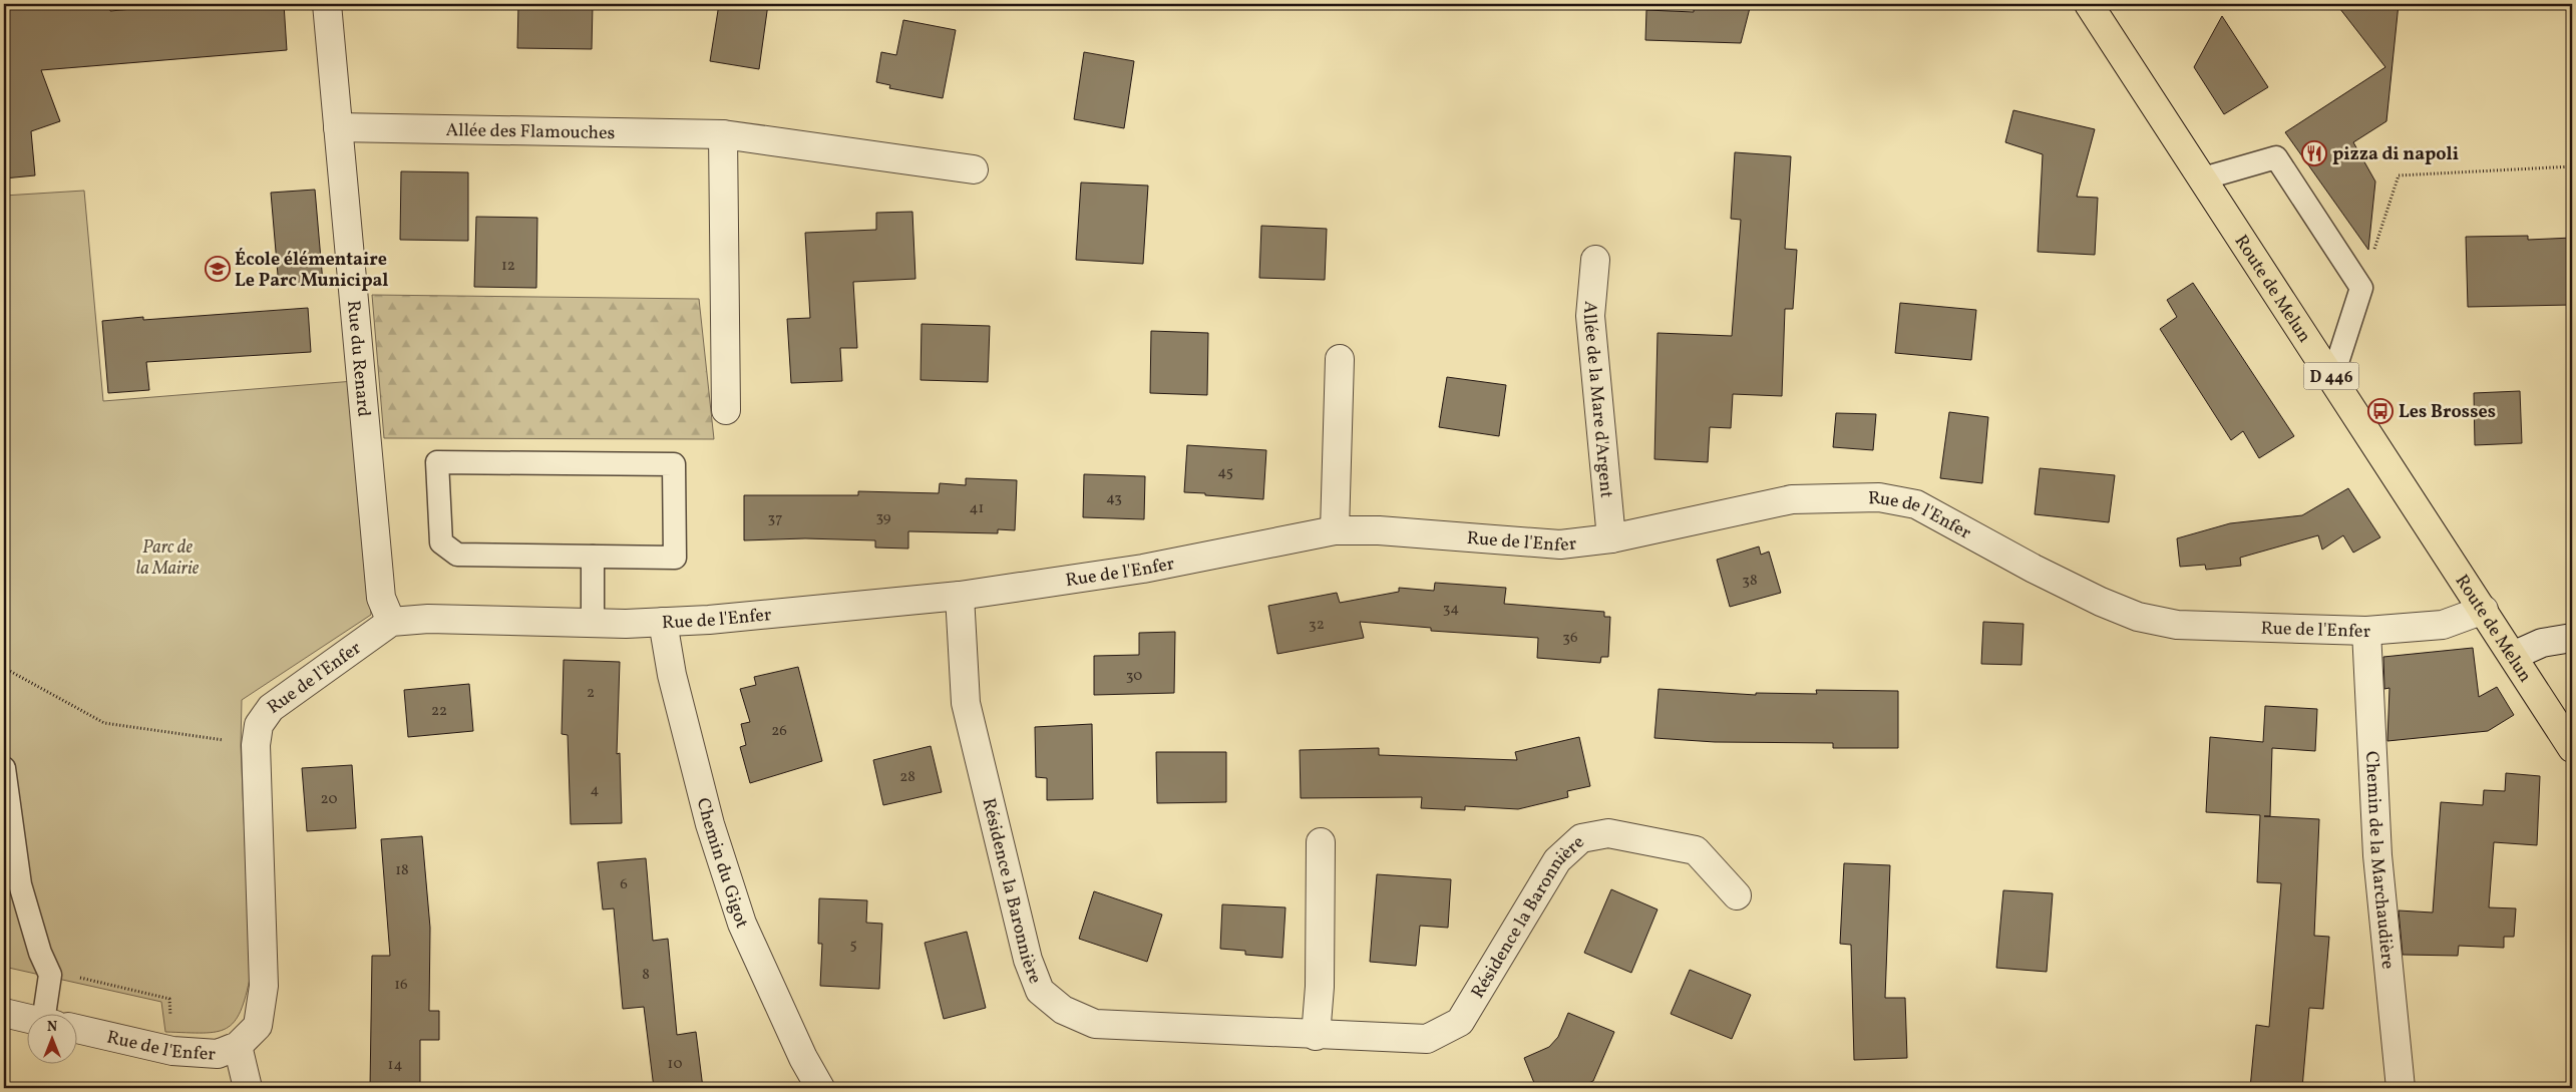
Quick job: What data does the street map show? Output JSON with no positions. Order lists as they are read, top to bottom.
{
  "streets": {
    "main road": ["Route de Melun", "D 446"],
    "street": [
      "Allée des Flamouches",
      "Rue du Renard",
      "Allée de la Mare d'Argent",
      "Rue de l'Enfer",
      "Chemin de la Marchaudière",
      "Chemin du Gigot",
      "Résidence la Baronnière"
    ]
  },
  "crossings": [
    ["Allée des Flamouches", "Rue du Renard"],
    ["Route de Melun", "Rue de l'Enfer"],
    ["Rue du Renard", "Rue de l'Enfer"],
    ["Allée de la Mare d'Argent", "Rue de l'Enfer"],
    ["Rue de l'Enfer", "Chemin de la Marchaudière"],
    ["Rue de l'Enfer", "Chemin du Gigot"],
    ["Rue de l'Enfer", "Résidence la Baronnière"]
  ],
  "parks": ["Parc de la Mairie"],
  "places": {
    "restaurant": ["pizza di napoli"],
    "school or university": ["École élémentaire Le Parc Municipal"],
    "bus stop": ["Les Brosses"]
  },
  "house_numbers": [
    "12",
    "45",
    "43",
    "41",
    "39",
    "37",
    "38",
    "34",
    "32",
    "36",
    "30",
    "2",
    "22",
    "26",
    "28",
    "4",
    "20",
    "18",
    "6",
    "5",
    "8",
    "16",
    "10",
    "14"
  ],
  "north": "top"
}
